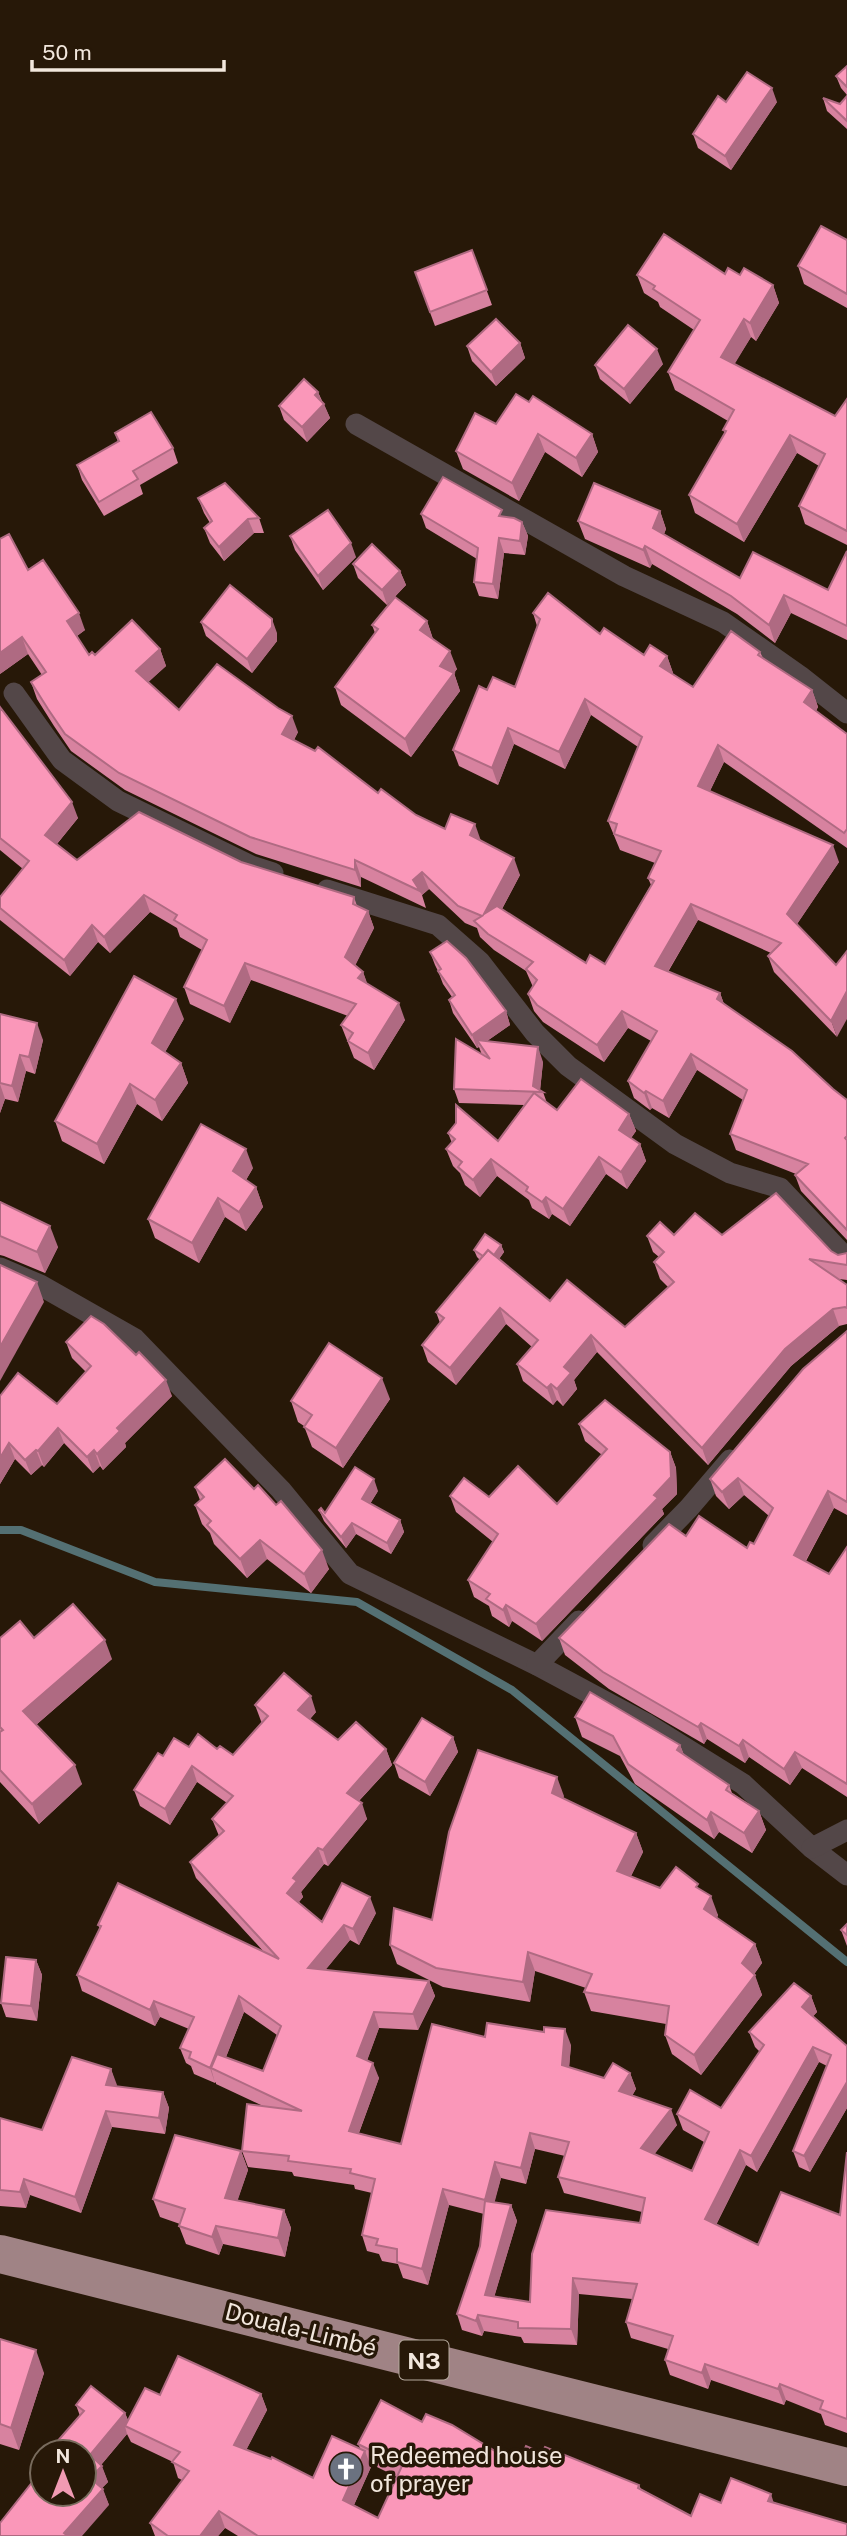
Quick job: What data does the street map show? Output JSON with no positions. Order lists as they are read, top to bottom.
{
  "streets": {
    "highway": ["Douala-Limbé", "N3"]
  },
  "places": {
    "church": ["Redeemed house of prayer"]
  },
  "scale_bar": "50 m",
  "north": "top"
}
